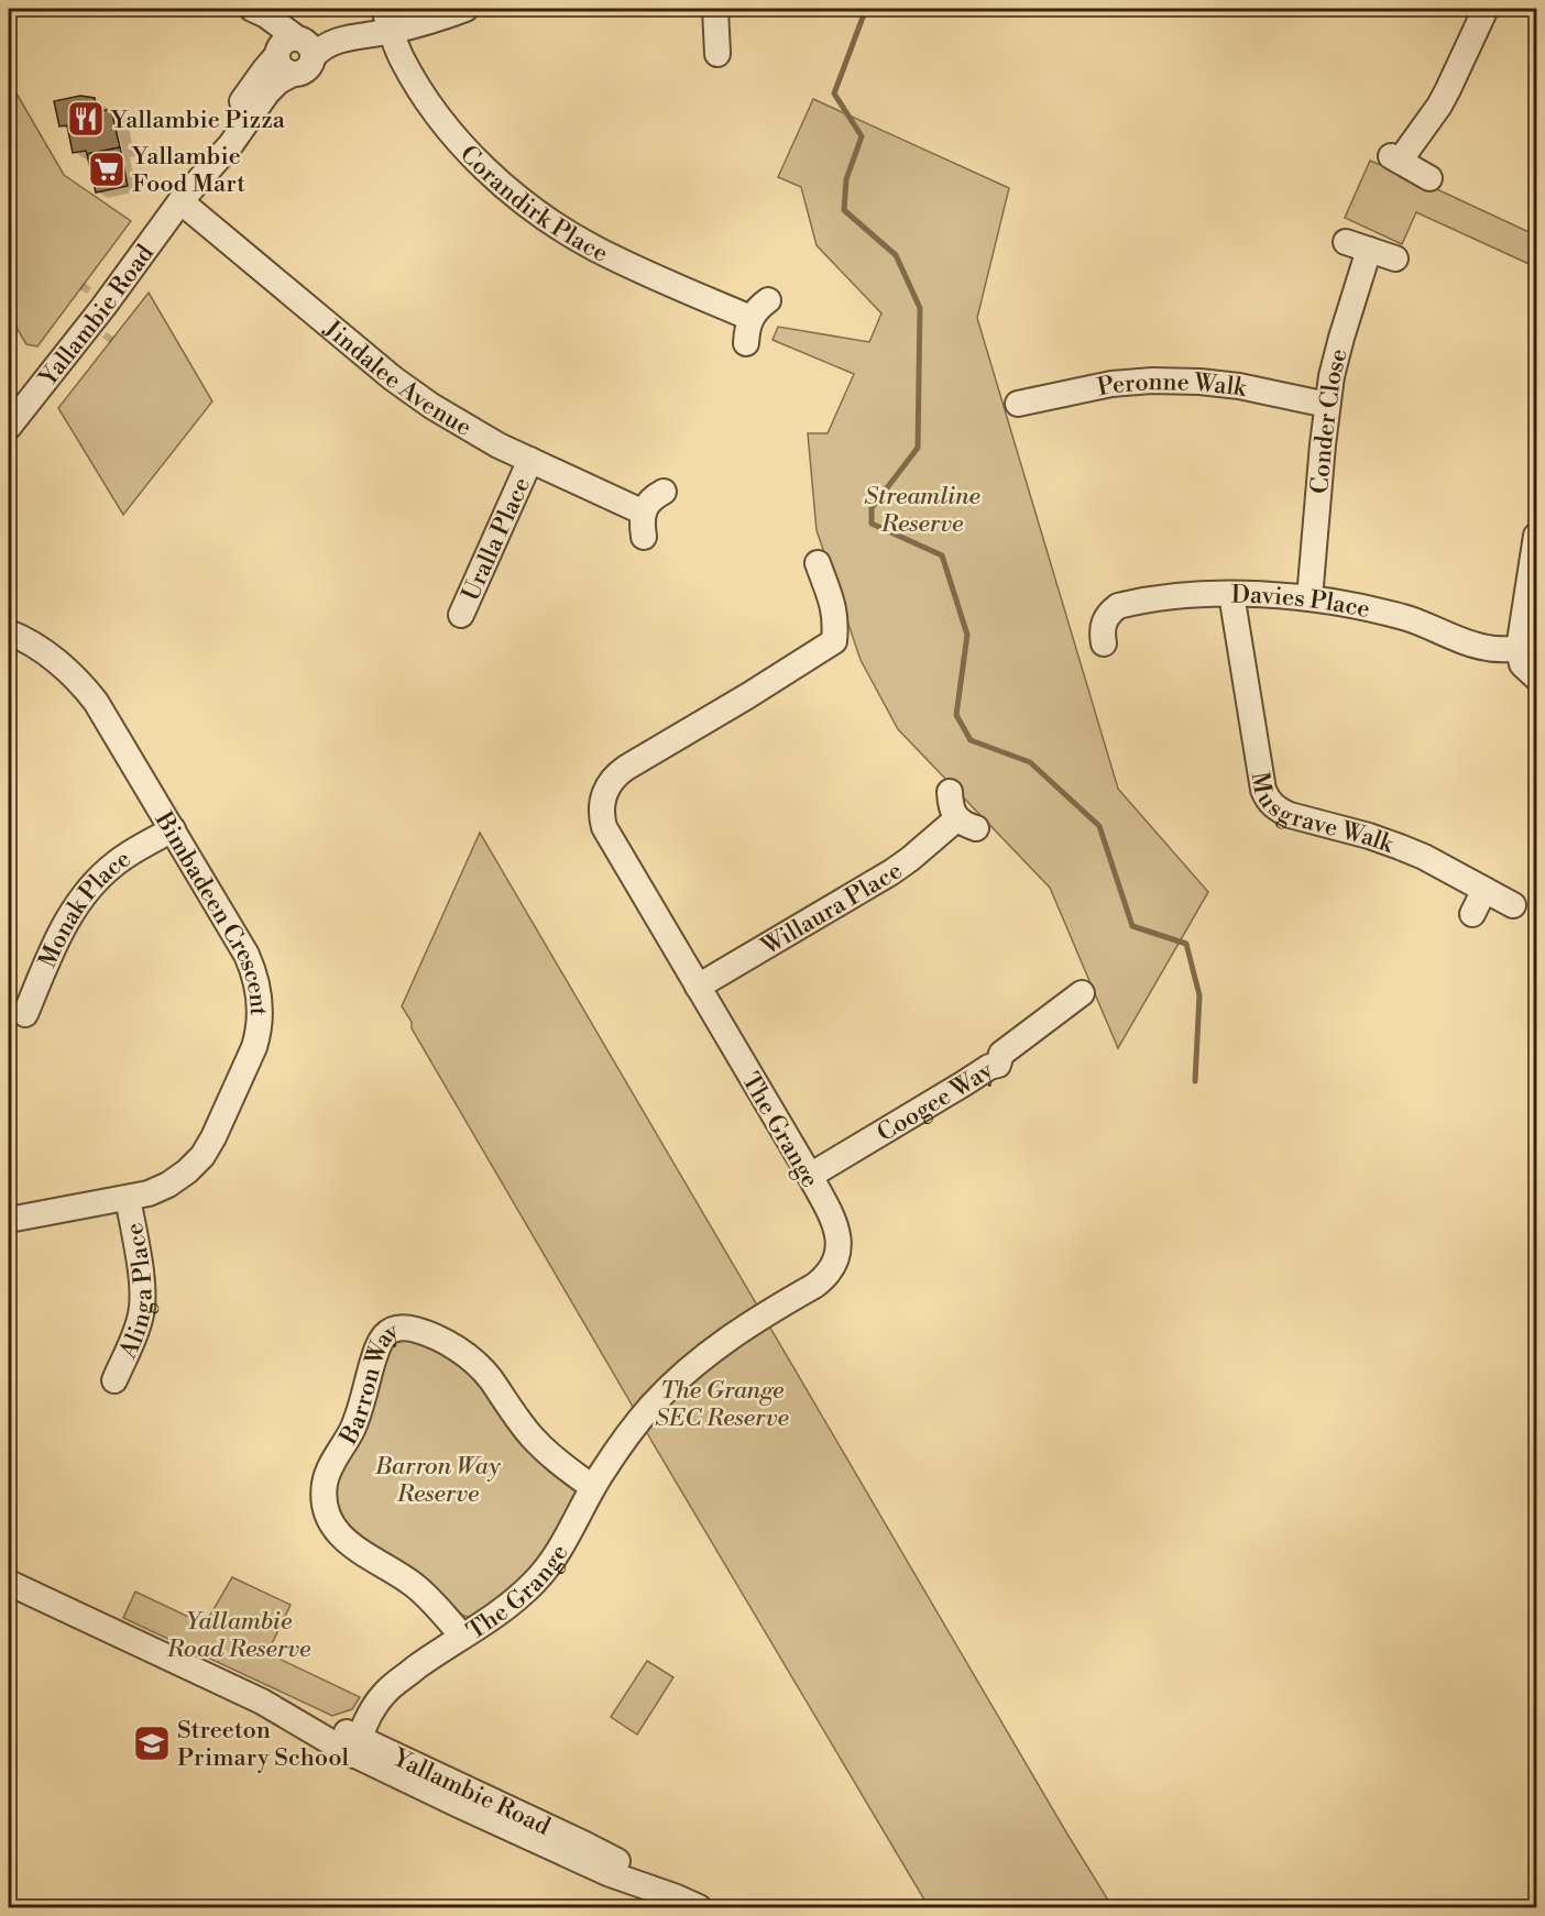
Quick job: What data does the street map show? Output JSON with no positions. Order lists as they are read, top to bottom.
{
  "streets": {
    "street": [
      "Corandirk Place",
      "Yallambie Road",
      "Jindalee Avenue",
      "Peronne Walk",
      "Conder Close",
      "Uralla Place",
      "Davies Place",
      "Musgrave Walk",
      "Willaura Place",
      "Monak Place",
      "Bimbadeen Crescent",
      "Coogee Way",
      "The Grange",
      "Alinga Place",
      "Barron Way"
    ]
  },
  "crossings": [
    ["Corandirk Place", "Yallambie Road"],
    ["Yallambie Road", "Jindalee Avenue"],
    ["Yallambie Road", "The Grange"],
    ["Jindalee Avenue", "Uralla Place"],
    ["Peronne Walk", "Conder Close"],
    ["Conder Close", "Davies Place"],
    ["Davies Place", "Musgrave Walk"],
    ["Willaura Place", "The Grange"],
    ["Monak Place", "Bimbadeen Crescent"],
    ["Bimbadeen Crescent", "Alinga Place"],
    ["Coogee Way", "The Grange"],
    ["The Grange", "Barron Way"]
  ],
  "parks": [
    "Streamline Reserve",
    "The Grange SEC Reserve",
    "Barron Way Reserve",
    "Yallambie Road Reserve"
  ],
  "places": {
    "restaurant": ["Yallambie Pizza"],
    "supermarket": ["Yallambie Food Mart"],
    "school or university": ["Streeton Primary School"]
  }
}
